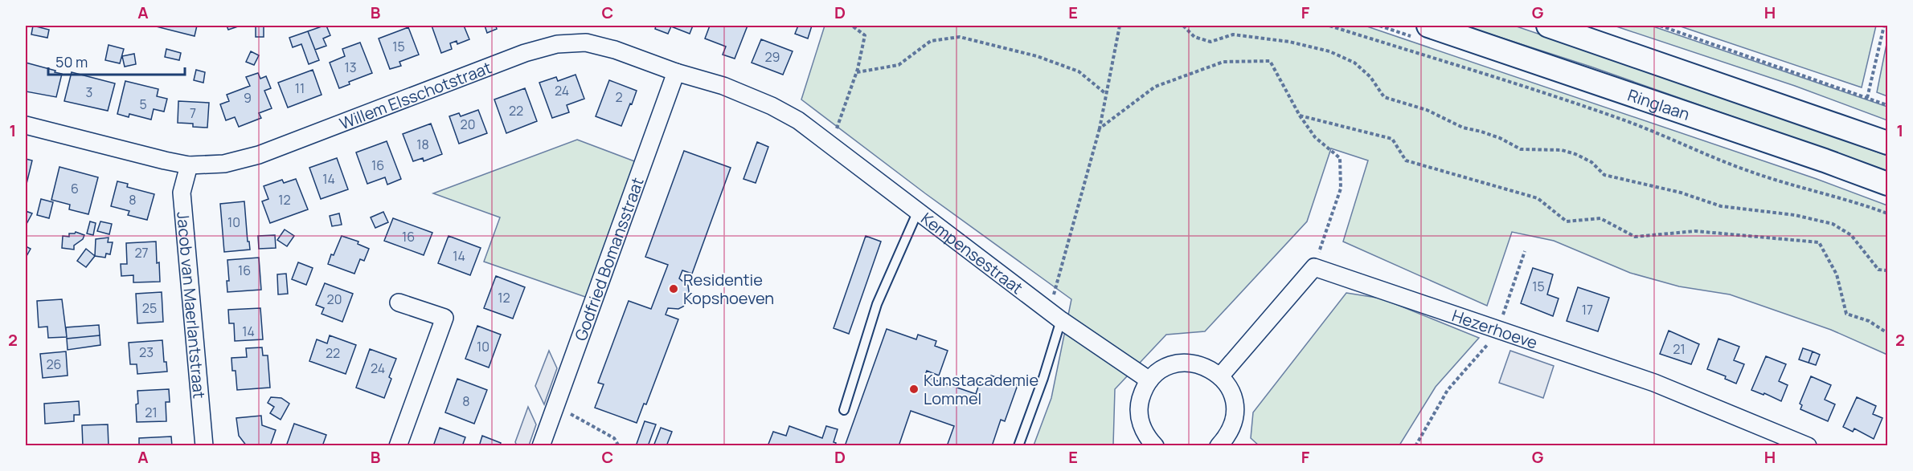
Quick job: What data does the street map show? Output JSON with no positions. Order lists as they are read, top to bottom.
{
  "streets": {
    "main road": ["Ringlaan"],
    "street": [
      "Willem Elsschotstraat",
      "Kempensestraat",
      "Godfried Bomansstraat",
      "Jacob van Maerlantstraat",
      "Hezerhoeve"
    ]
  },
  "crossings": [
    ["Willem Elsschotstraat", "Kempensestraat"],
    ["Willem Elsschotstraat", "Godfried Bomansstraat"],
    ["Willem Elsschotstraat", "Jacob van Maerlantstraat"]
  ],
  "places": ["Residentie Kopshoeven", "Kunstacademie Lommel"],
  "house_numbers": [
    "15",
    "29",
    "13",
    "11",
    "24",
    "3",
    "2",
    "9",
    "5",
    "22",
    "7",
    "20",
    "18",
    "16",
    "14",
    "6",
    "8",
    "12",
    "10",
    "16",
    "27",
    "14",
    "16",
    "15",
    "12",
    "20",
    "25",
    "17",
    "14",
    "10",
    "21",
    "23",
    "22",
    "26",
    "24",
    "8",
    "21"
  ],
  "scale_bar": "50 m",
  "grid": {
    "columns": [
      "A",
      "B",
      "C",
      "D",
      "E",
      "F",
      "G",
      "H"
    ],
    "rows": ["1", "2"]
  }
}
